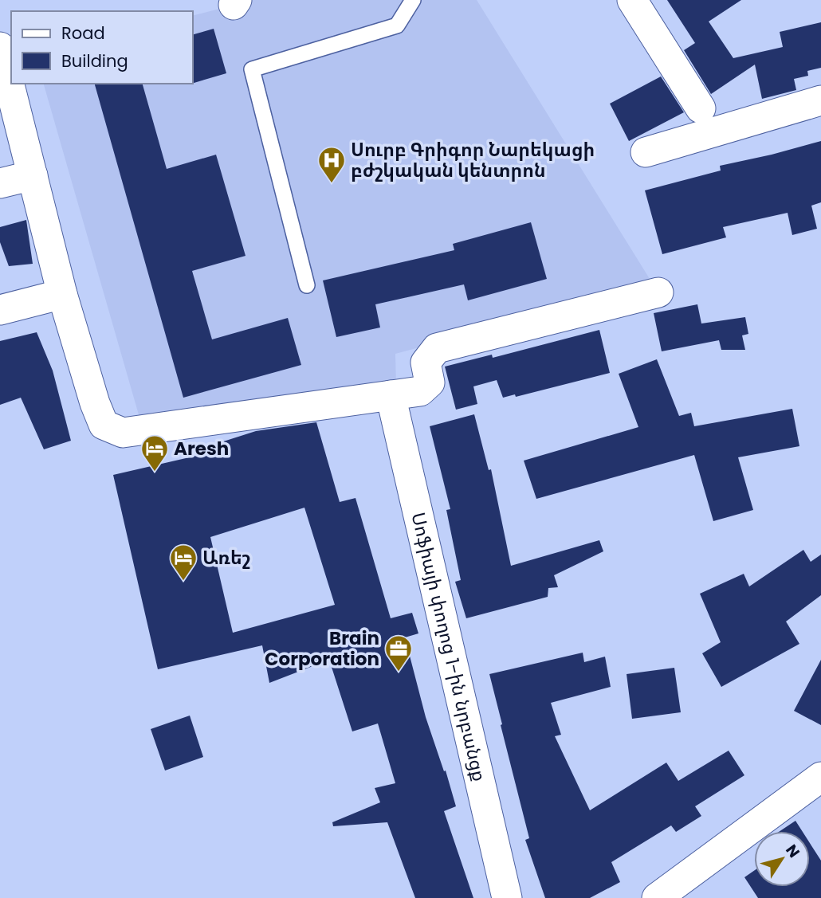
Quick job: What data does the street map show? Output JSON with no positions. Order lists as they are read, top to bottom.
{
  "streets": {
    "street": ["Սոֆիայի փողոց 1-ին նրբանցք"]
  },
  "places": {
    "hospital": ["Սուրբ Գրիգոր Նարեկացի բժշկական կենտրոն"],
    "hotel": ["Aresh", "Առեշ"],
    "office": ["Brain Corporation"]
  },
  "legend": ["Road", "Building"],
  "north": "top right"
}
